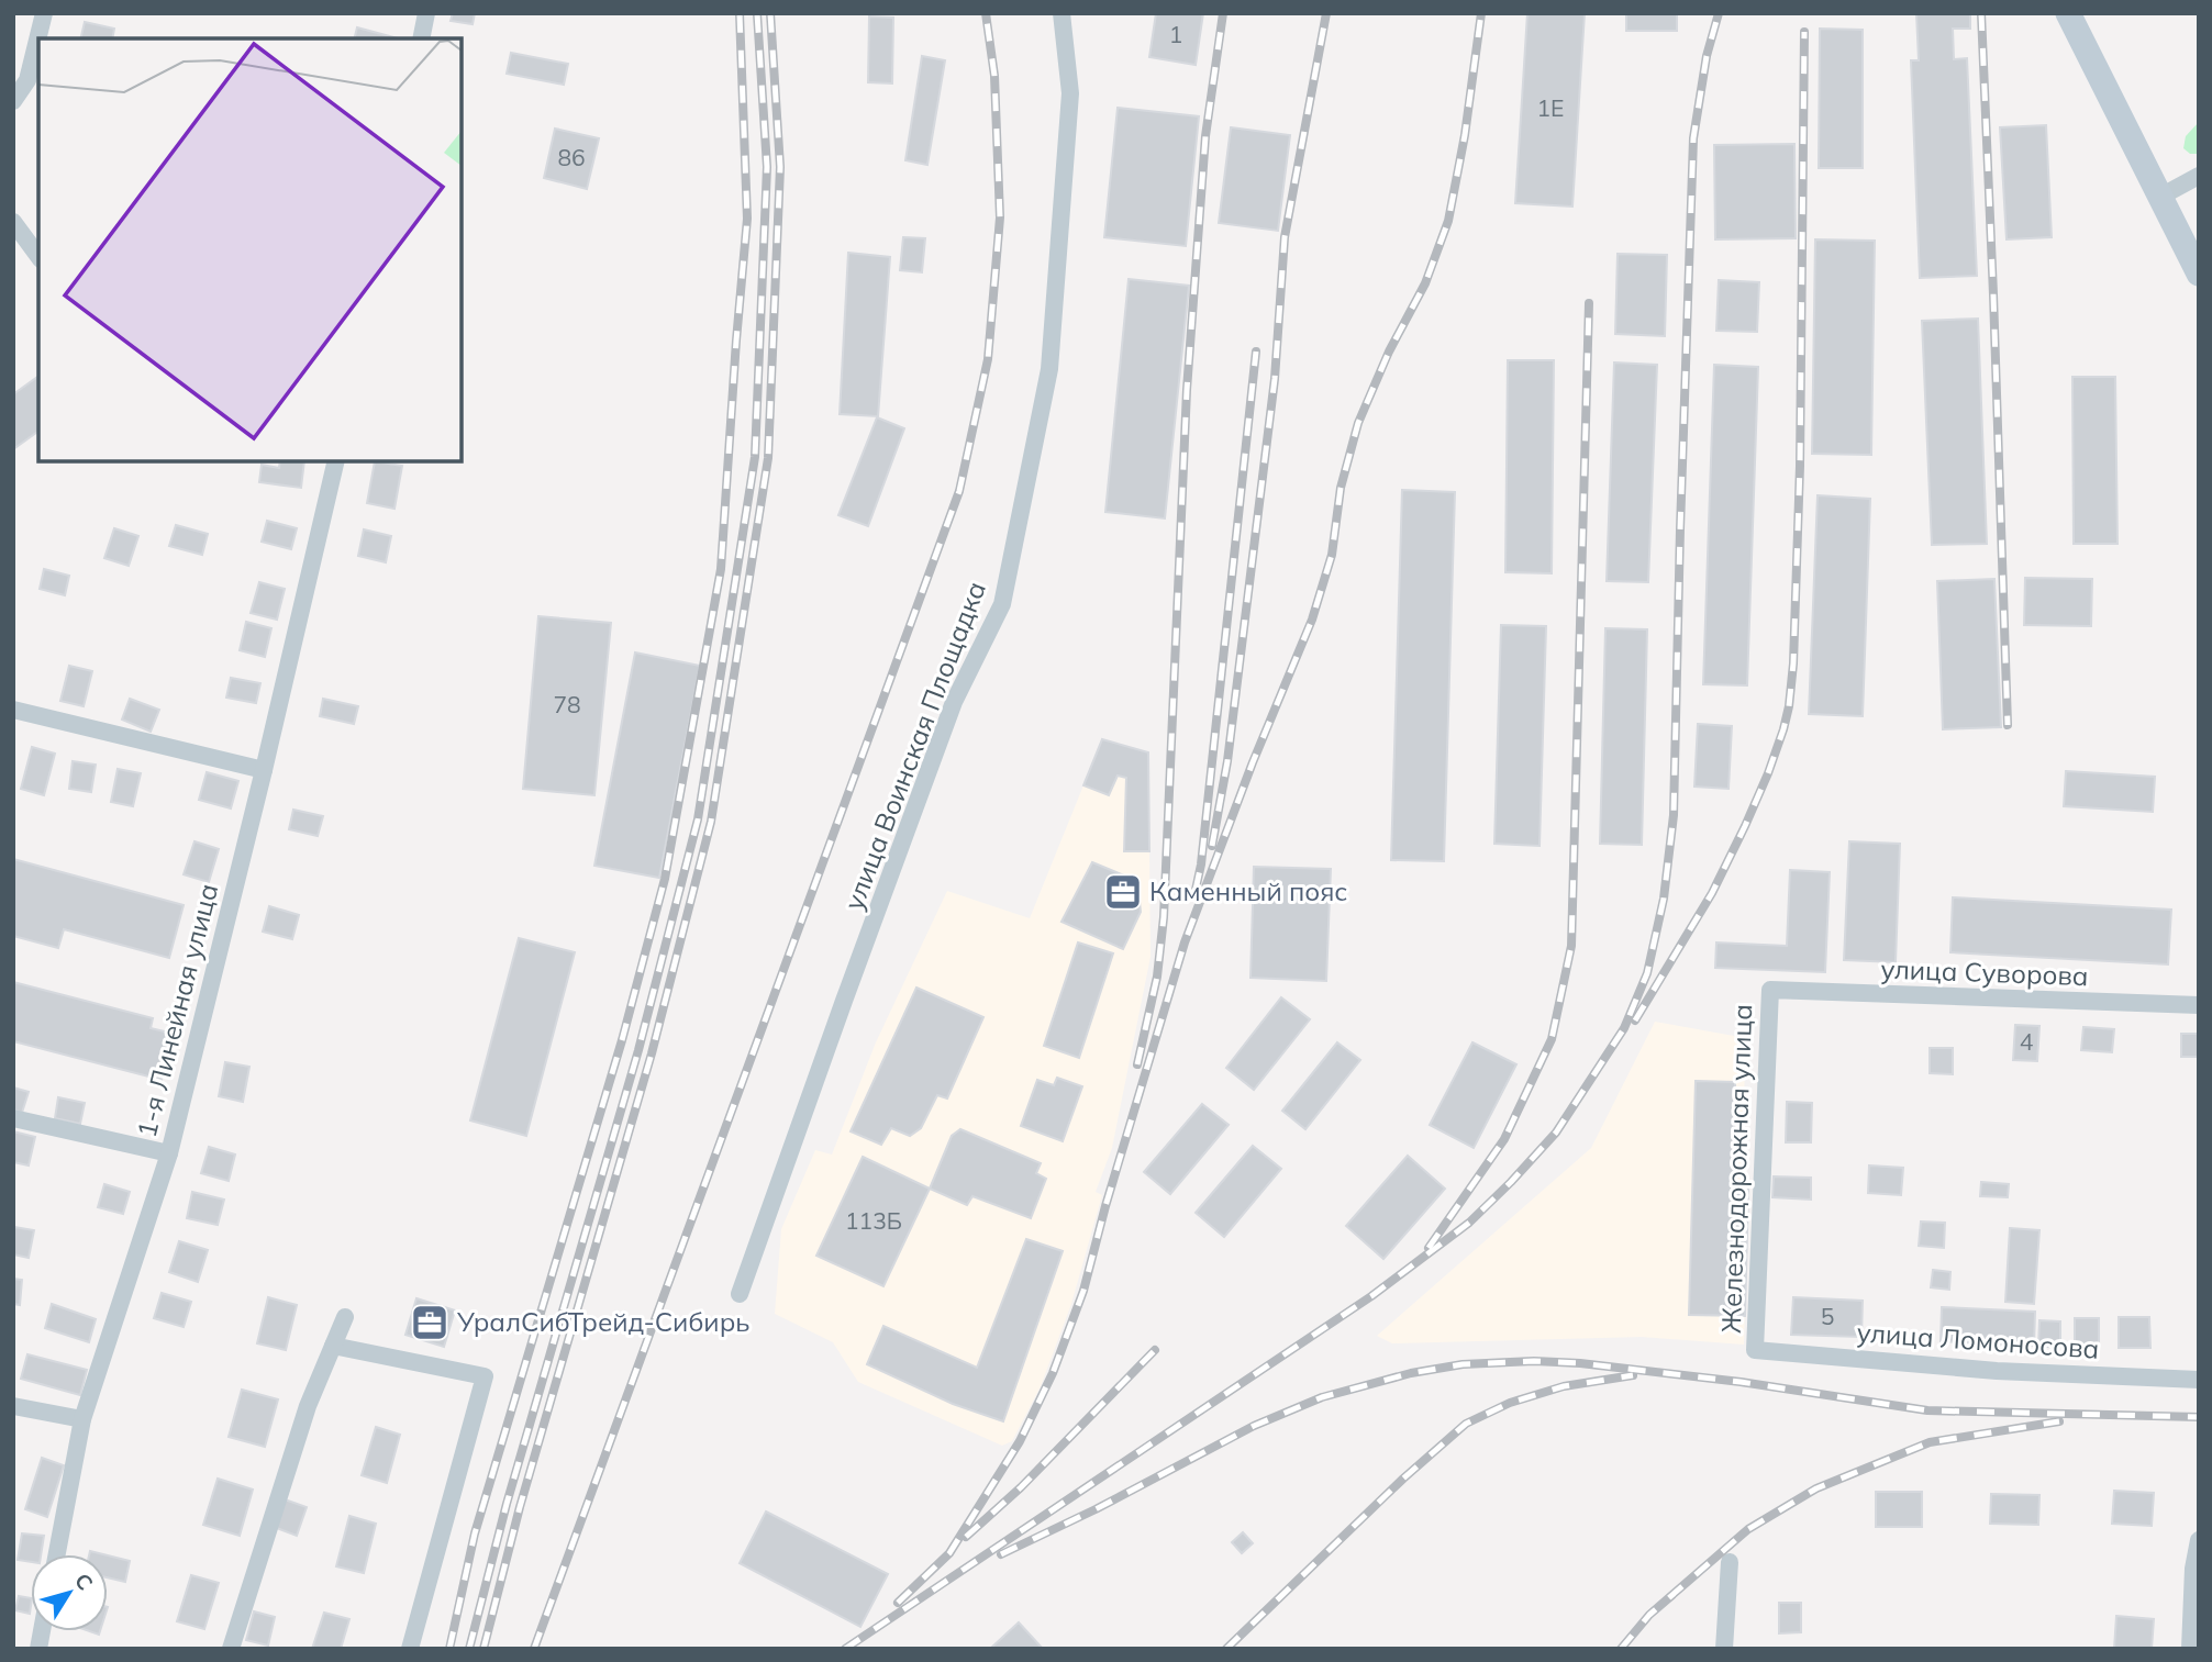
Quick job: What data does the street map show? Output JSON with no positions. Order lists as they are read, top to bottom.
{
  "streets": {
    "street": [
      "улица Воинская Площадка",
      "улица Суворова",
      "1-я Линейная улица",
      "Железнодорожная улица",
      "улица Ломоносова"
    ]
  },
  "crossings": [
    ["улица Суворова", "Железнодорожная улица"],
    ["Железнодорожная улица", "улица Ломоносова"]
  ],
  "places": {
    "office": ["Каменный пояс", "УралСибТрейд-Сибирь"]
  },
  "house_numbers": [
    "1",
    "1Е",
    "86",
    "78",
    "4",
    "113Б",
    "5"
  ],
  "north": "top right"
}
